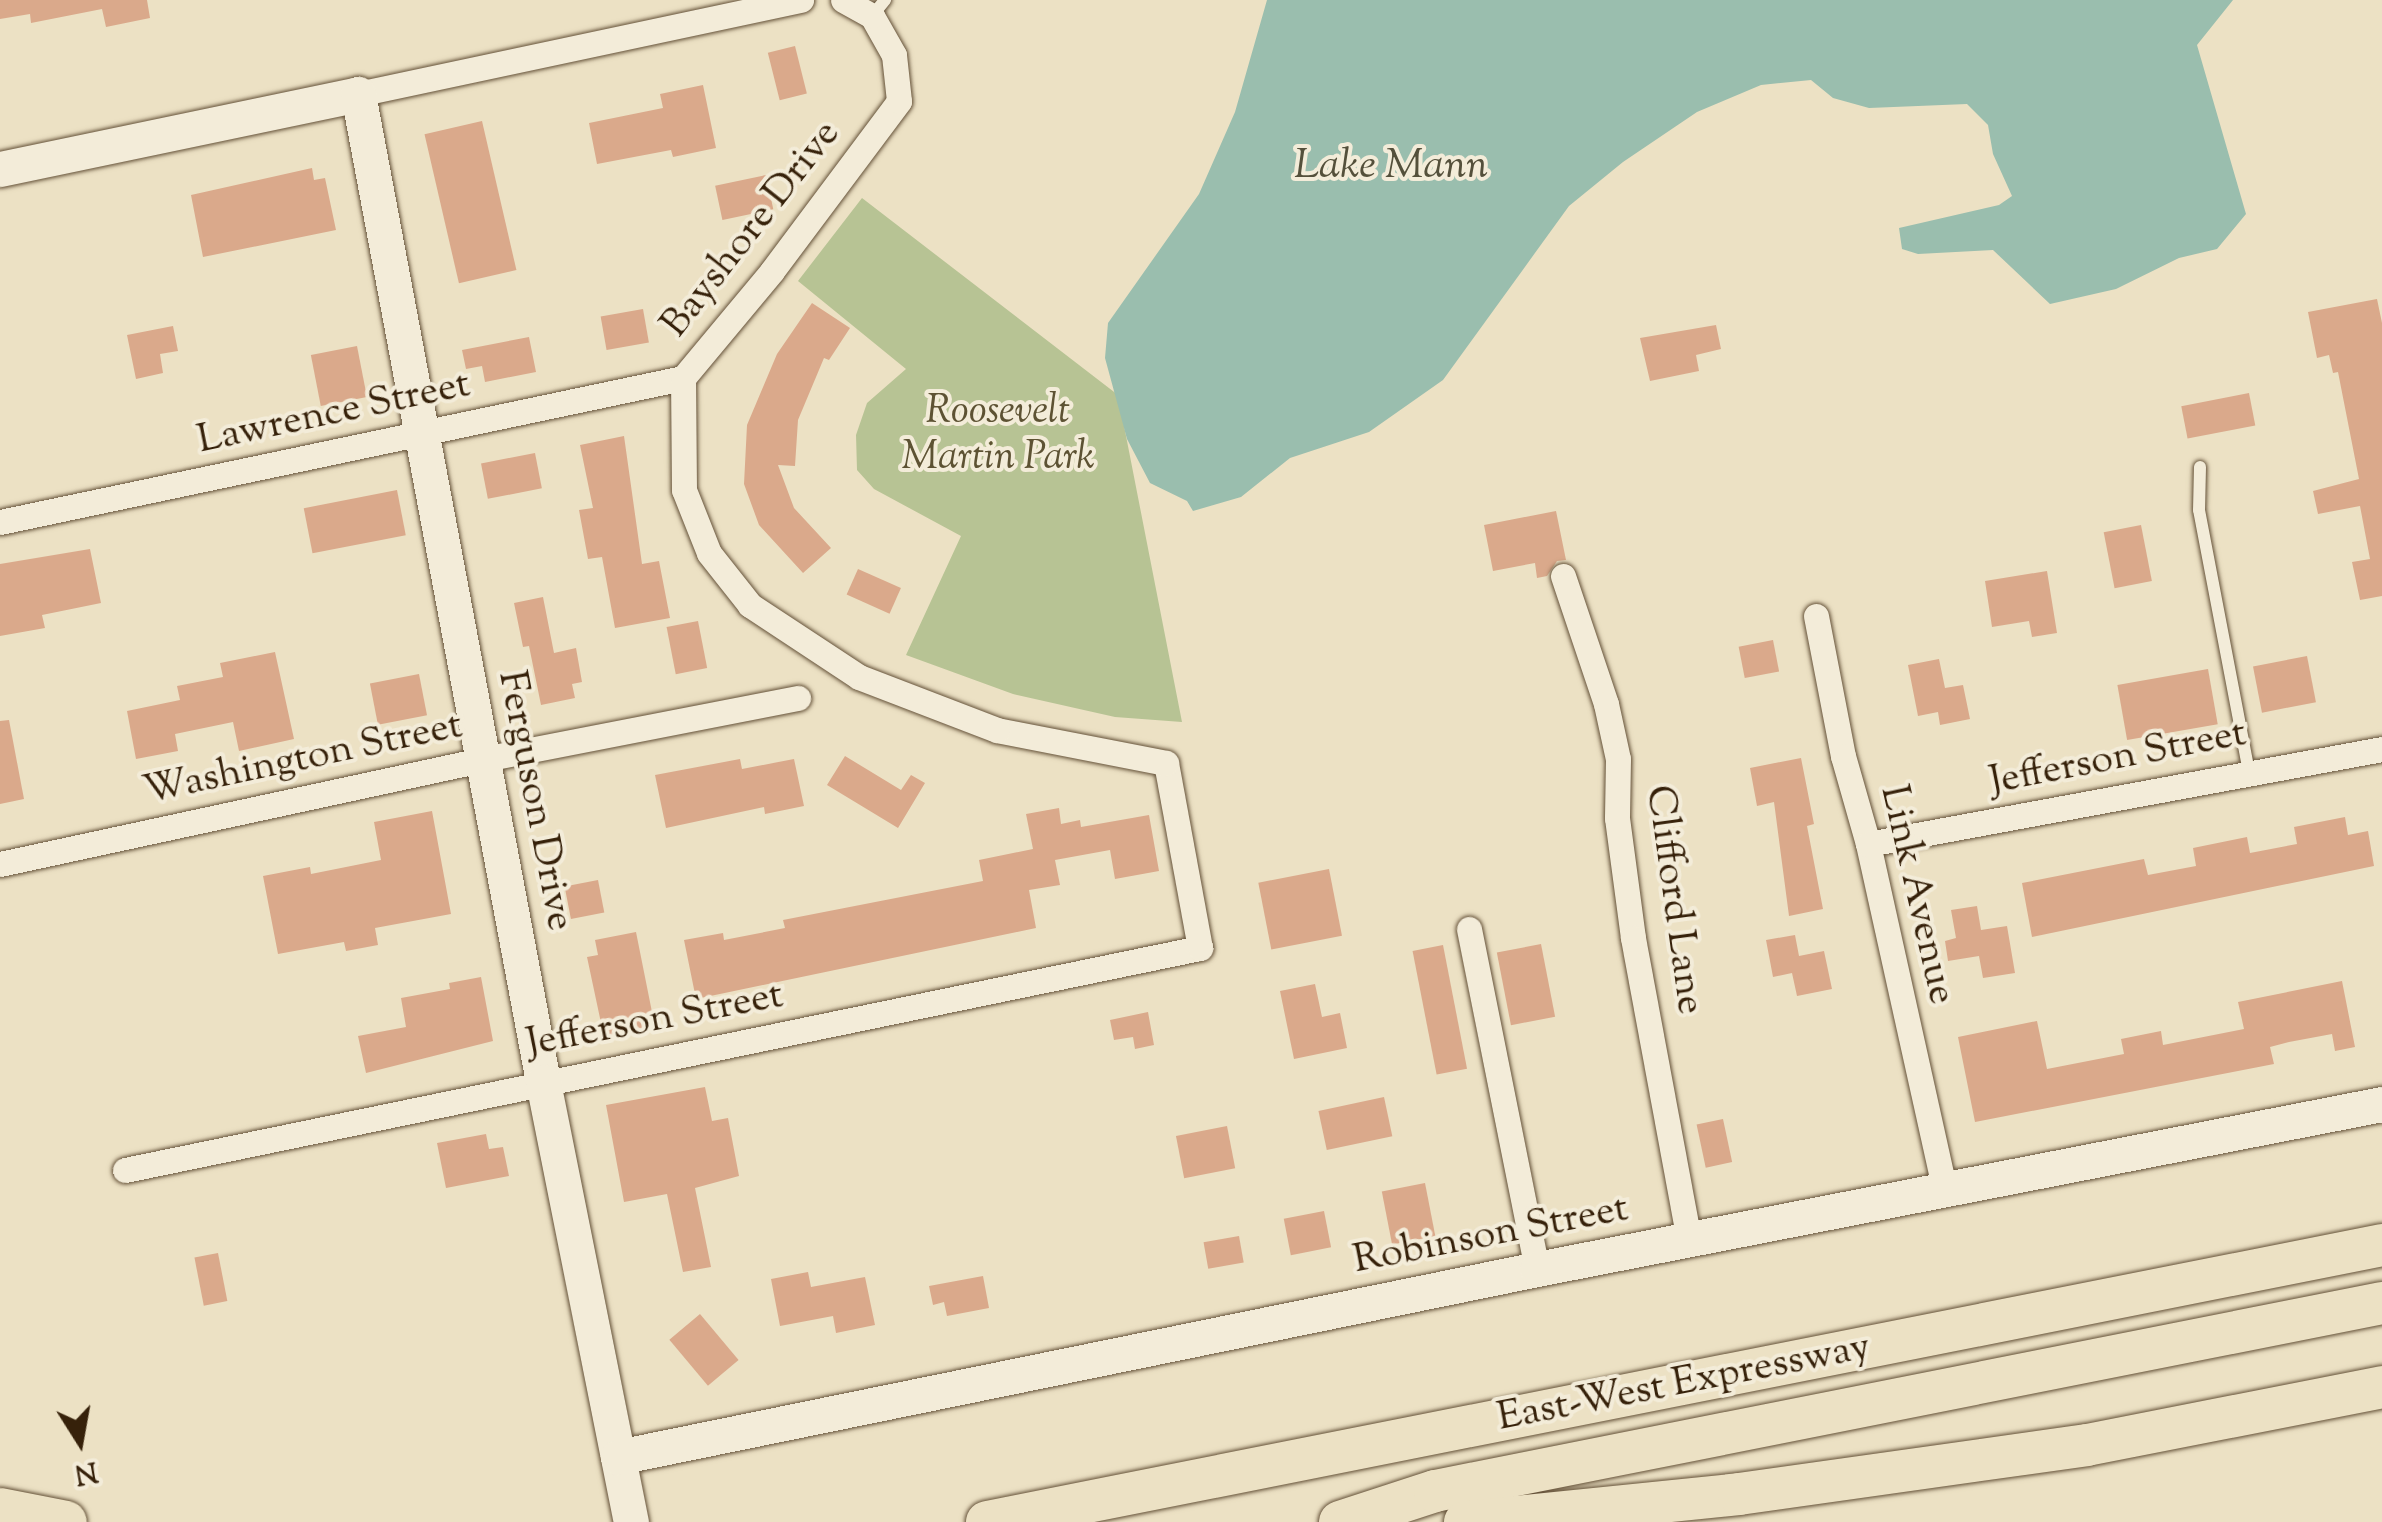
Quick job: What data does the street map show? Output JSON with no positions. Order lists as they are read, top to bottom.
{
  "streets": {
    "highway": ["East-West Expressway"],
    "street": [
      "Bayshore Drive",
      "Lawrence Street",
      "Jefferson Street",
      "Washington Street",
      "Ferguson Drive",
      "Link Avenue",
      "Clifford Lane",
      "Robinson Street"
    ]
  },
  "crossings": [
    ["Bayshore Drive", "Lawrence Street"],
    ["Bayshore Drive", "Jefferson Street"],
    ["Lawrence Street", "Ferguson Drive"],
    ["Jefferson Street", "Ferguson Drive"],
    ["Jefferson Street", "Link Avenue"],
    ["Washington Street", "Ferguson Drive"],
    ["Ferguson Drive", "Robinson Street"],
    ["Link Avenue", "Robinson Street"],
    ["Clifford Lane", "Robinson Street"]
  ],
  "water": ["Lake Mann"],
  "parks": ["Roosevelt Martin Park"],
  "north": "bottom"
}
